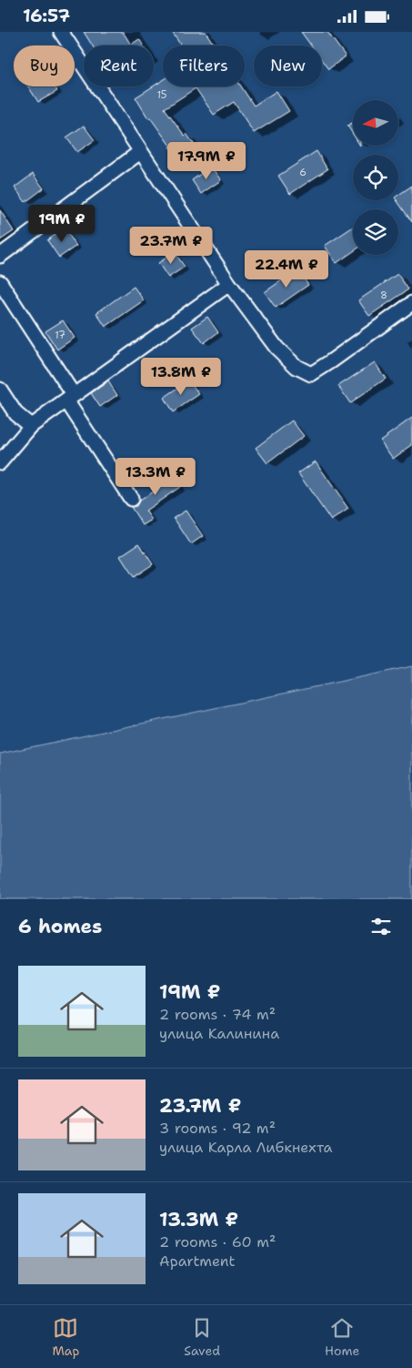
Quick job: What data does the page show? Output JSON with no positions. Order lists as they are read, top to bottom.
{
  "house_numbers": [
    "15",
    "6",
    "8",
    "17"
  ],
  "north": "left",
  "page": {
    "status": "16:57",
    "chip": [
      "Buy",
      "Rent",
      "Filters",
      "New"
    ],
    "price": [
      "17.9M ₽",
      "19M ₽",
      "23.7M ₽",
      "22.4M ₽",
      "13.8M ₽",
      "13.3M ₽"
    ],
    "heading": "6 homes",
    "list": [
      {
        "name": "19M ₽",
        "note": "2 rooms · 74 m² · улица Калинина"
      },
      {
        "name": "23.7M ₽",
        "note": "3 rooms · 92 m² · улица Карла Либкнехта"
      },
      {
        "name": "13.3M ₽",
        "note": "2 rooms · 60 m² · Apartment"
      }
    ],
    "tabs": ["Map", "Saved", "Home"]
  }
}
